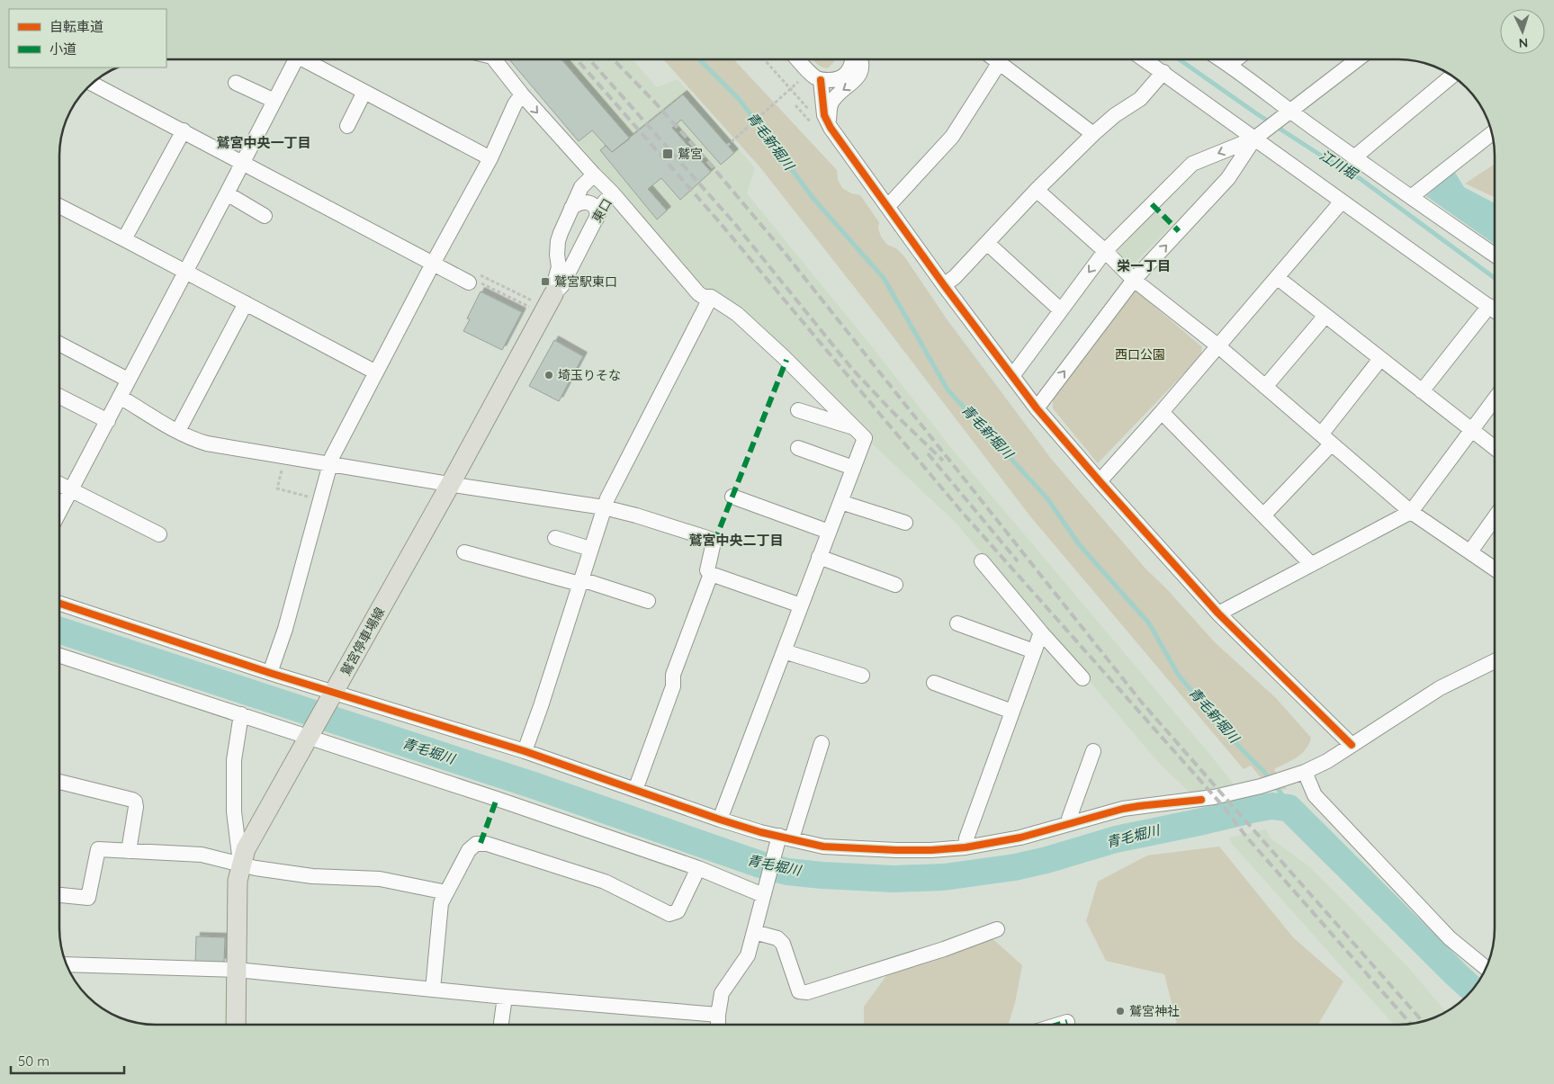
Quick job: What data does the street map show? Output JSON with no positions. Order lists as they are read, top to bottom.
{
  "streets": {
    "main road": ["鷲宮停車場線"],
    "street": ["東口"]
  },
  "crossings": [
    ["東口", "鷲宮停車場線"]
  ],
  "one_way": ["東口"],
  "districts": ["鷲宮中央一丁目", "栄一丁目", "鷲宮中央二丁目"],
  "water": ["青毛新堀川", "江川堀", "青毛堀川"],
  "parks": ["西口公園"],
  "places": {
    "transit": ["鷲宮", "鷲宮駅東口"],
    "other": ["埼玉りそな", "鷲宮神社"]
  },
  "legend": ["自転車道", "小道"],
  "scale_bar": "50 m",
  "north": "bottom"
}
